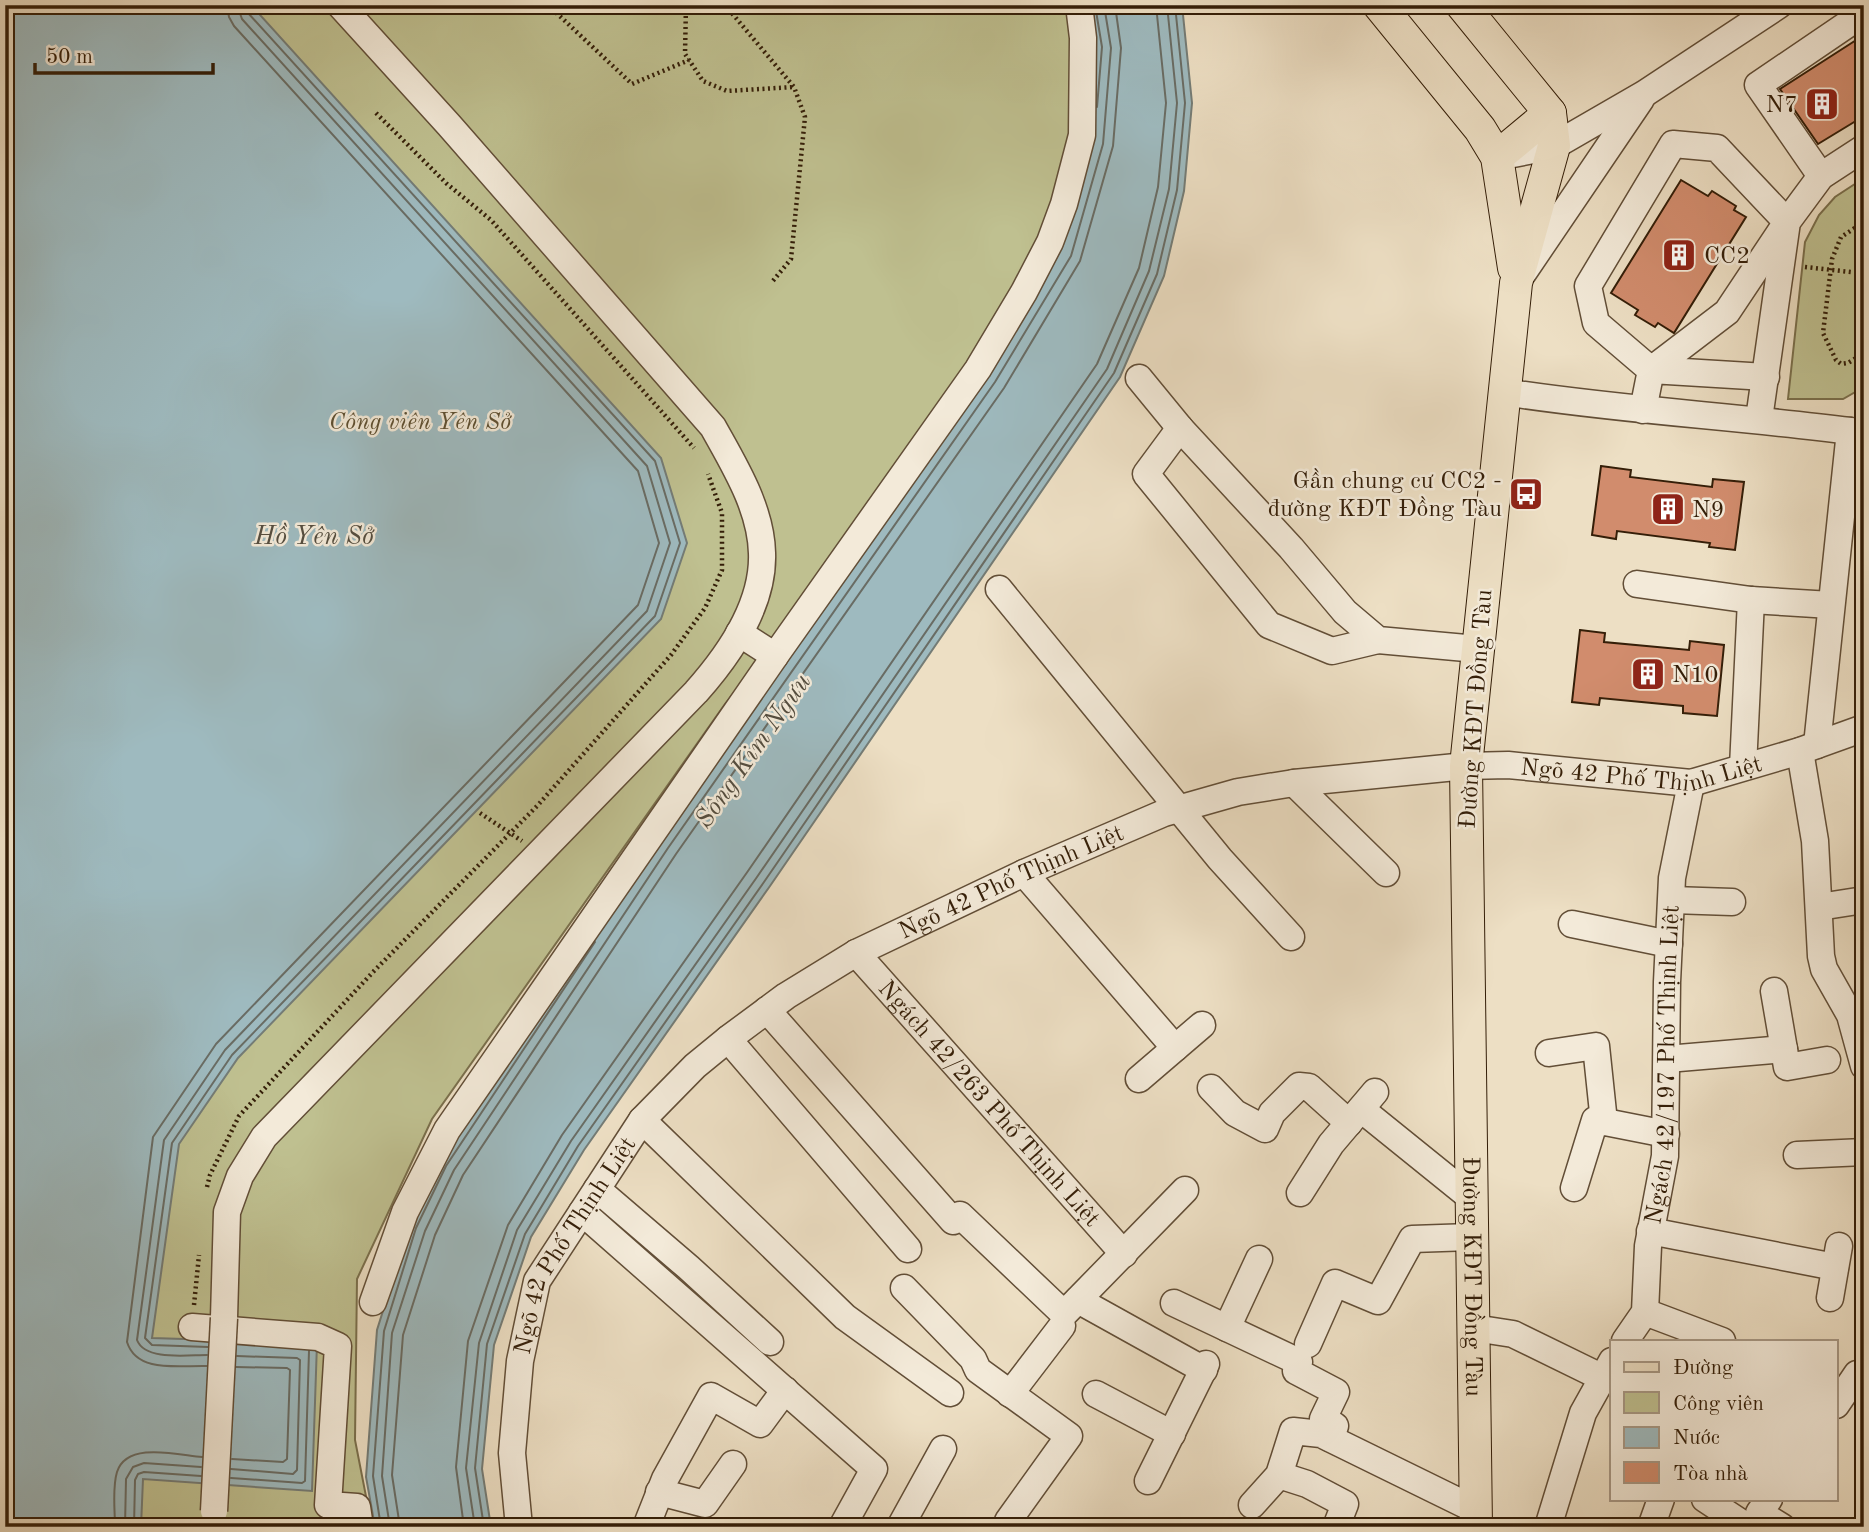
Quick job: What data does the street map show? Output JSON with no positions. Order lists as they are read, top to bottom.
{
  "streets": {
    "main road": ["Đường KĐT Đồng Tàu"],
    "street": ["Ngõ 42 Phố Thịnh Liệt", "Ngách 42/197 Phố Thịnh Liệt", "Ngách 42/263 Phố Thịnh Liệt"]
  },
  "crossings": [
    ["Đường KĐT Đồng Tàu", "Ngõ 42 Phố Thịnh Liệt"],
    ["Ngõ 42 Phố Thịnh Liệt", "Ngách 42/197 Phố Thịnh Liệt"],
    ["Ngõ 42 Phố Thịnh Liệt", "Ngách 42/263 Phố Thịnh Liệt"]
  ],
  "water": ["Hồ Yên Sở", "Sông Kim Ngưu"],
  "parks": ["Công viên Yên Sở"],
  "places": {
    "building": [
      "N7",
      "CC2",
      "N9",
      "N10"
    ],
    "bus stop": ["Gần chung cư CC2 - đường KĐT Đồng Tàu"]
  },
  "legend": [
    "Đường",
    "Công viên",
    "Nước",
    "Tòa nhà"
  ],
  "scale_bar": "50 m"
}
